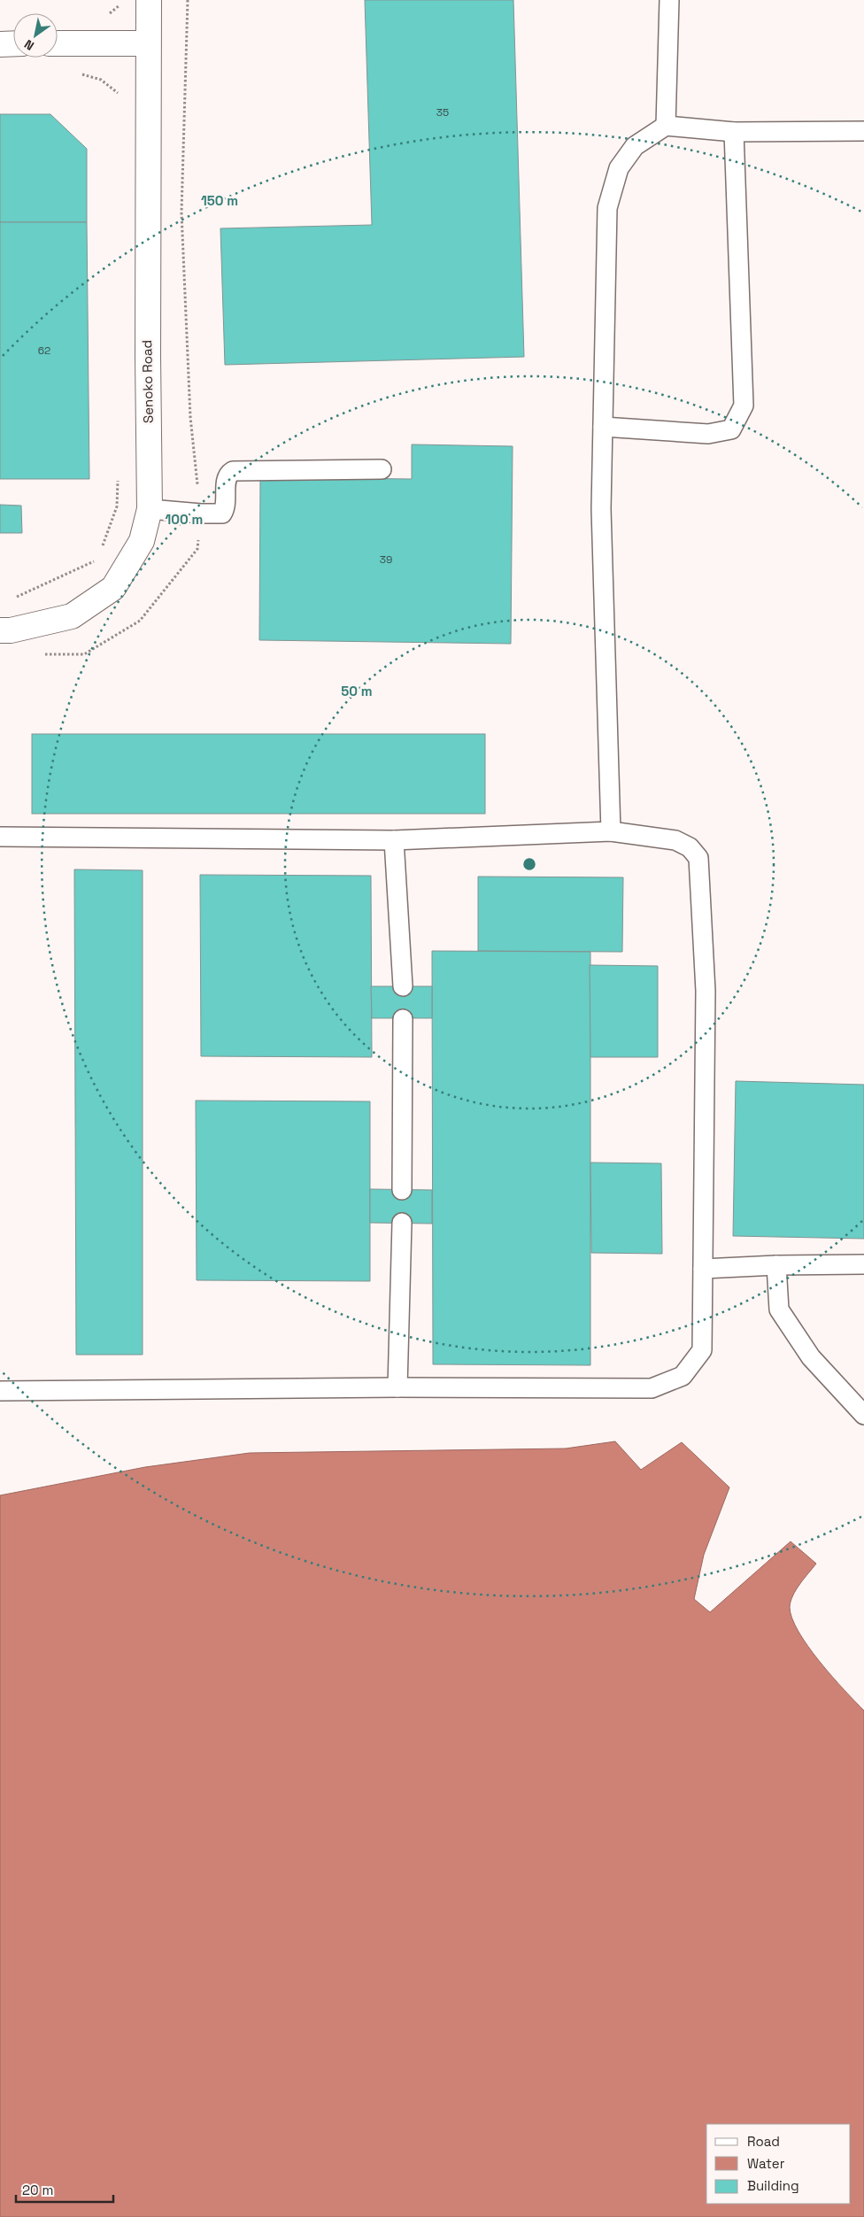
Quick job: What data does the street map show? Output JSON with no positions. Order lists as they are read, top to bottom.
{
  "streets": {
    "street": ["Senoko Road"]
  },
  "house_numbers": ["35", "62", "39"],
  "legend": ["Road", "Water", "Building"],
  "scale_bar": "20 m",
  "north": "bottom left",
  "rings": ["150 m", "100 m", "50 m"]
}
